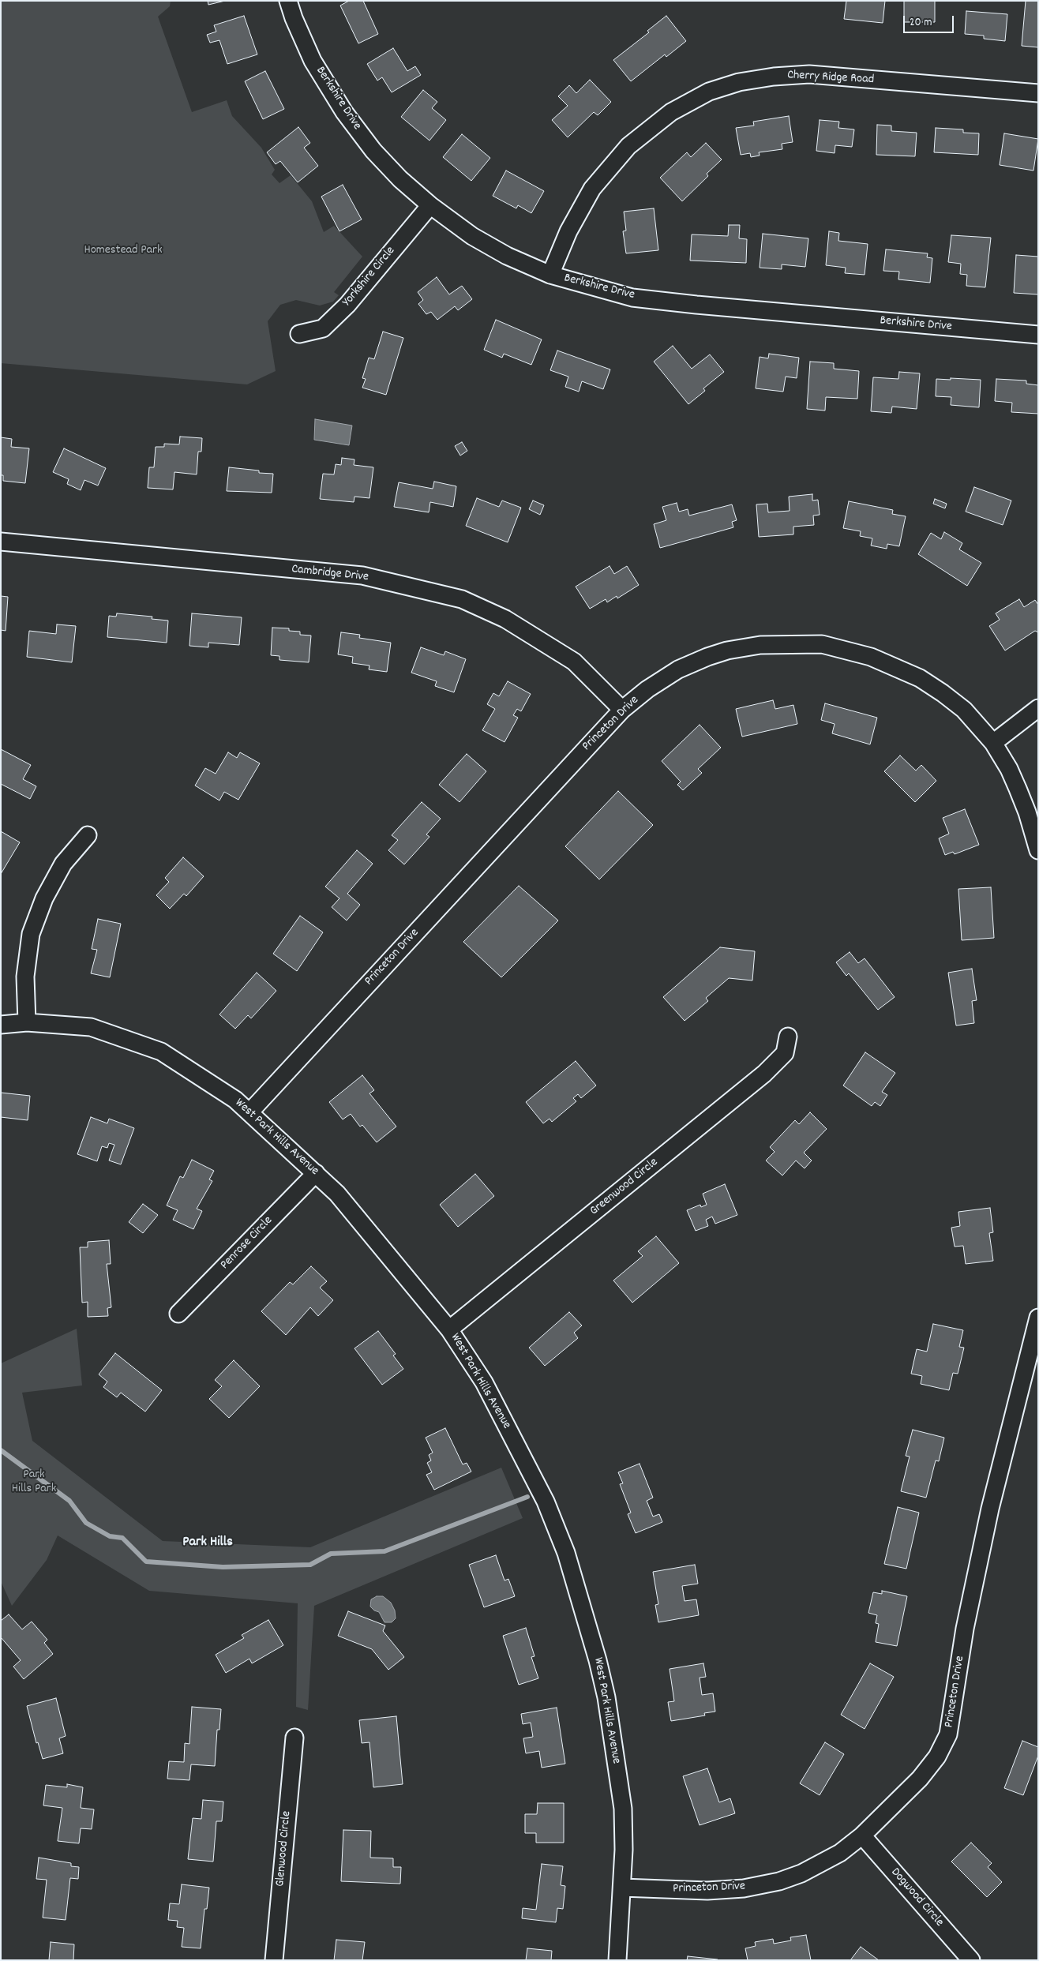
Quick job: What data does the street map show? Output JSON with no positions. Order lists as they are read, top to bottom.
{
  "streets": {
    "street": [
      "Cherry Ridge Road",
      "Berkshire Drive",
      "Yorkshire Circle",
      "Cambridge Drive",
      "Princeton Drive",
      "West Park Hills Avenue",
      "Greenwood Circle",
      "Penrose Circle",
      "Glenwood Circle",
      "Dogwood Circle"
    ]
  },
  "crossings": [
    ["Cherry Ridge Road", "Berkshire Drive"],
    ["Berkshire Drive", "Yorkshire Circle"],
    ["Cambridge Drive", "Princeton Drive"],
    ["Princeton Drive", "West Park Hills Avenue"],
    ["Princeton Drive", "Dogwood Circle"],
    ["West Park Hills Avenue", "Greenwood Circle"],
    ["West Park Hills Avenue", "Penrose Circle"]
  ],
  "districts": ["Park Hills"],
  "parks": ["Homestead Park", "Park Hills Park"],
  "scale_bar": "20 m"
}
